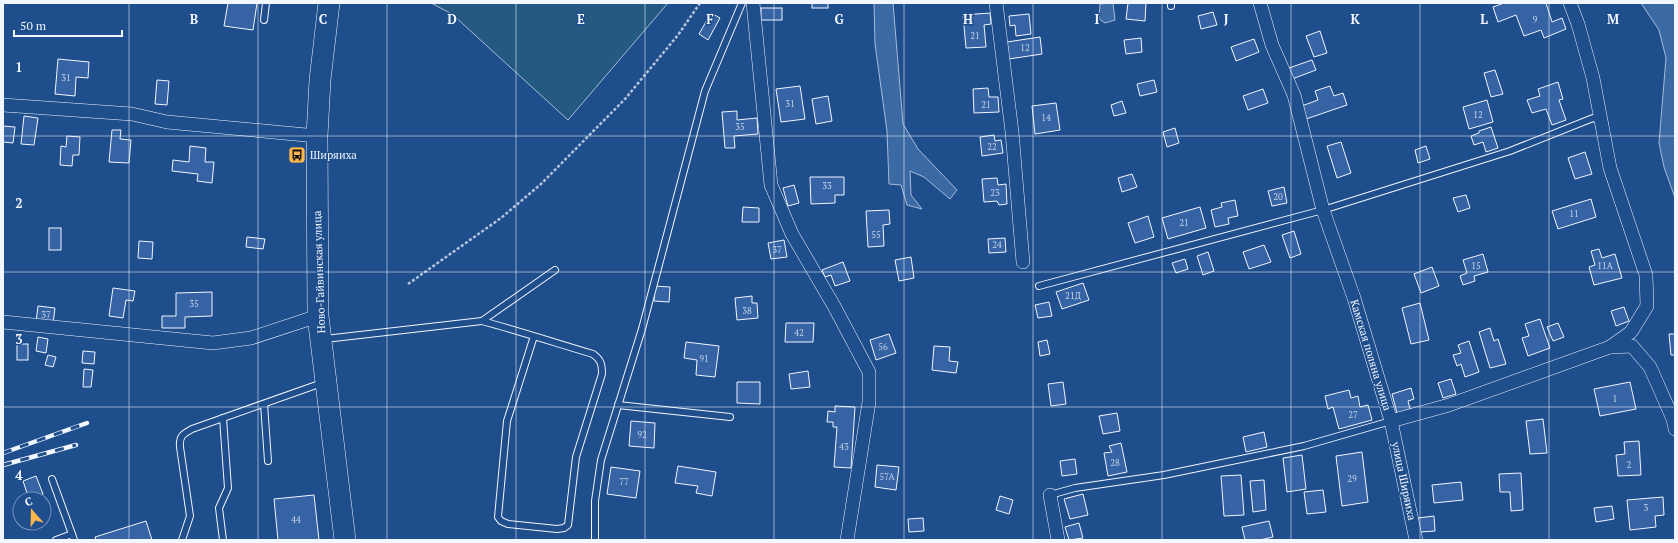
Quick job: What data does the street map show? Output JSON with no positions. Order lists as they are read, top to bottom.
{
  "streets": {
    "main road": ["Ново-Гайвинская улица"],
    "street": ["Камская поляна улица", "улица Ширяиха"]
  },
  "crossings": [
    ["Камская поляна улица", "улица Ширяиха"]
  ],
  "places": {
    "bus stop": ["Ширяиха"]
  },
  "house_numbers": [
    "9",
    "21",
    "12",
    "31",
    "31",
    "21",
    "12",
    "14",
    "35",
    "22",
    "33",
    "23",
    "20",
    "11",
    "21",
    "55",
    "24",
    "37",
    "15",
    "11А",
    "21Д",
    "35",
    "38",
    "37",
    "42",
    "56",
    "91",
    "1",
    "27",
    "92",
    "43",
    "28",
    "2",
    "57А",
    "29",
    "77",
    "3",
    "44"
  ],
  "scale_bar": "50 m",
  "north": "top",
  "grid": {
    "columns": [
      "B",
      "C",
      "D",
      "E",
      "F",
      "G",
      "H",
      "I",
      "J",
      "K",
      "L",
      "M"
    ],
    "rows": [
      "1",
      "2",
      "3",
      "4"
    ]
  }
}
